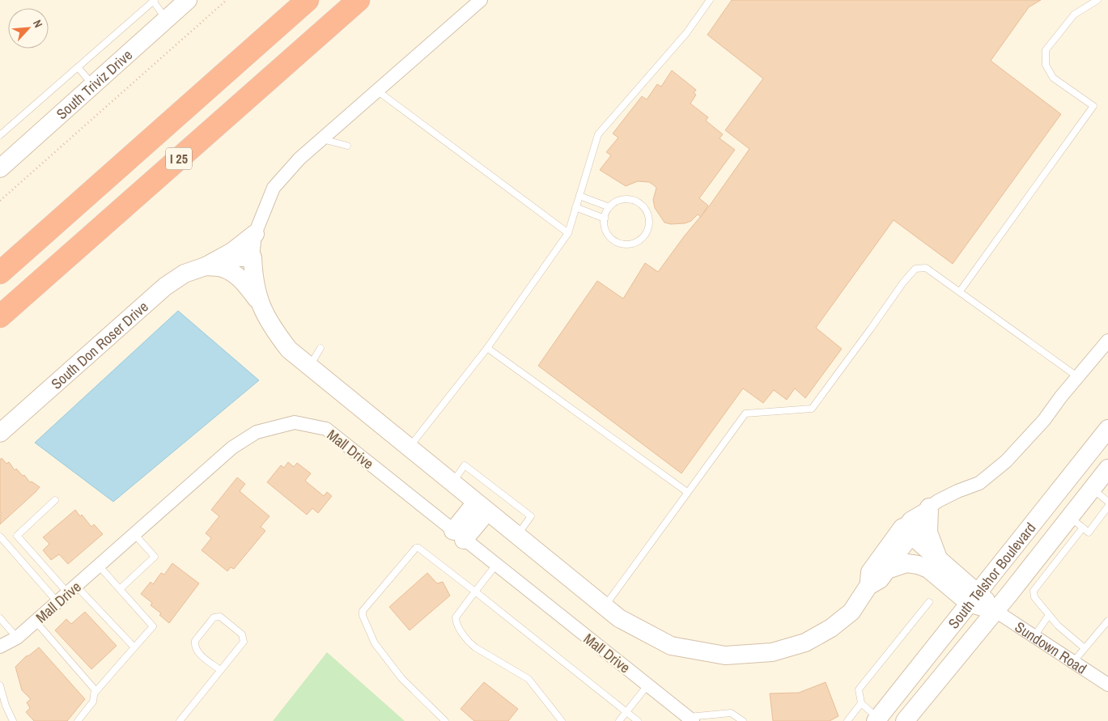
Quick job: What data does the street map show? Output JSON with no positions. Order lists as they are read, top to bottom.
{
  "streets": {
    "highway": ["I 25"],
    "street": [
      "South Triviz Drive",
      "South Don Roser Drive",
      "Mall Drive",
      "South Telshor Boulevard",
      "Sundown Road"
    ]
  },
  "crossings": [
    ["South Telshor Boulevard", "Sundown Road"]
  ],
  "north": "top right"
}
